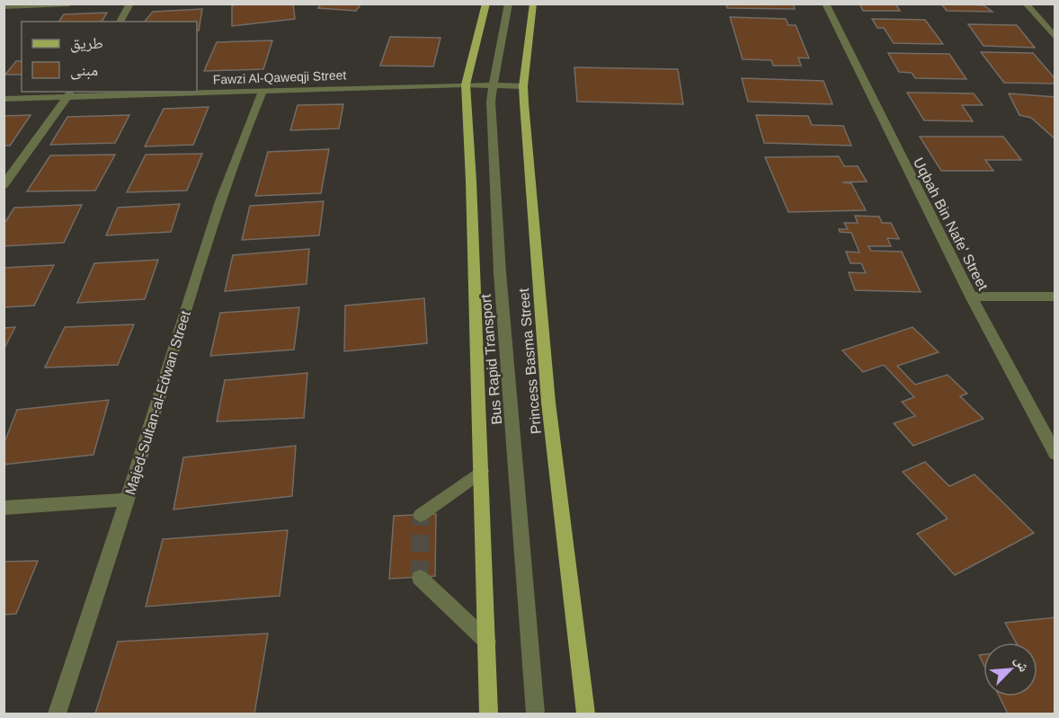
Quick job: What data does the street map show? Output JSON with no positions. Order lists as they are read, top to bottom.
{
  "streets": {
    "main road": ["Princess Basma Street"],
    "street": [
      "Fawzi Al-Qaweqji Street",
      "Uqbah Bin Nafe' Street",
      "Bus Rapid Transport",
      "Majed-Sultan-al-Edwan Street"
    ]
  },
  "crossings": [
    ["Fawzi Al-Qaweqji Street", "Bus Rapid Transport"],
    ["Fawzi Al-Qaweqji Street", "Princess Basma Street"],
    ["Fawzi Al-Qaweqji Street", "Majed-Sultan-al-Edwan Street"]
  ],
  "legend": ["طريق", "مبنى"],
  "north": "top right"
}
